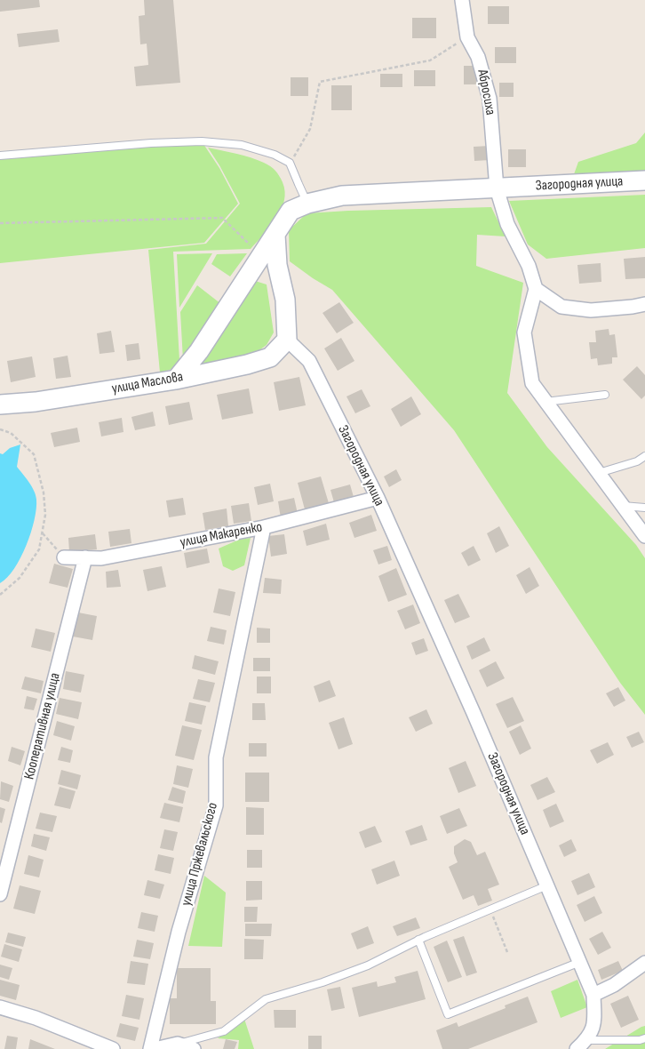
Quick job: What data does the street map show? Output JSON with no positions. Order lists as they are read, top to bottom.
{
  "streets": {
    "street": [
      "Абросиха",
      "Загородная улица",
      "улица Маслова",
      "улица Макаренко",
      "Кооперативная улица",
      "улица Пржевальского"
    ]
  },
  "crossings": [
    ["Абросиха", "Загородная улица"],
    ["Загородная улица", "улица Маслова"],
    ["Загородная улица", "улица Макаренко"],
    ["улица Макаренко", "Кооперативная улица"],
    ["улица Макаренко", "улица Пржевальского"]
  ]
}
